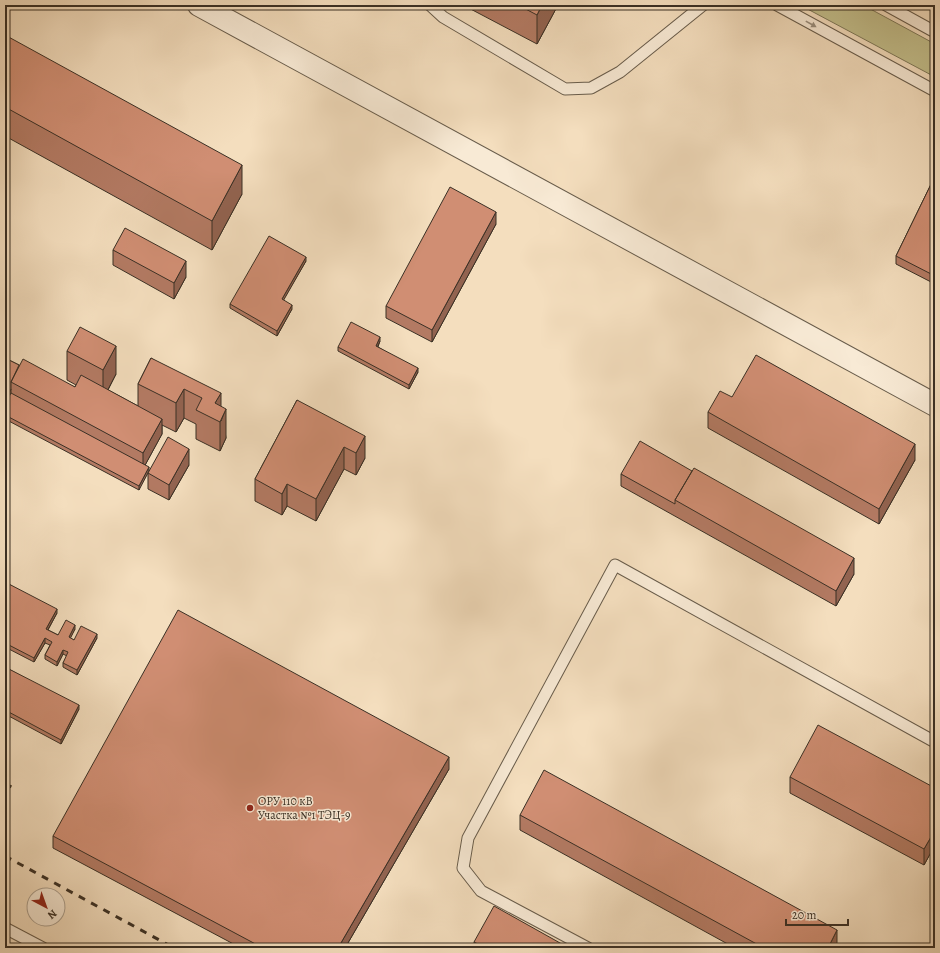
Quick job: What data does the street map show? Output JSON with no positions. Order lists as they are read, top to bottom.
{
  "places": ["ОРУ 110 кВ Участка №1 ТЭЦ-9"],
  "scale_bar": "20 m",
  "north": "bottom right"
}
